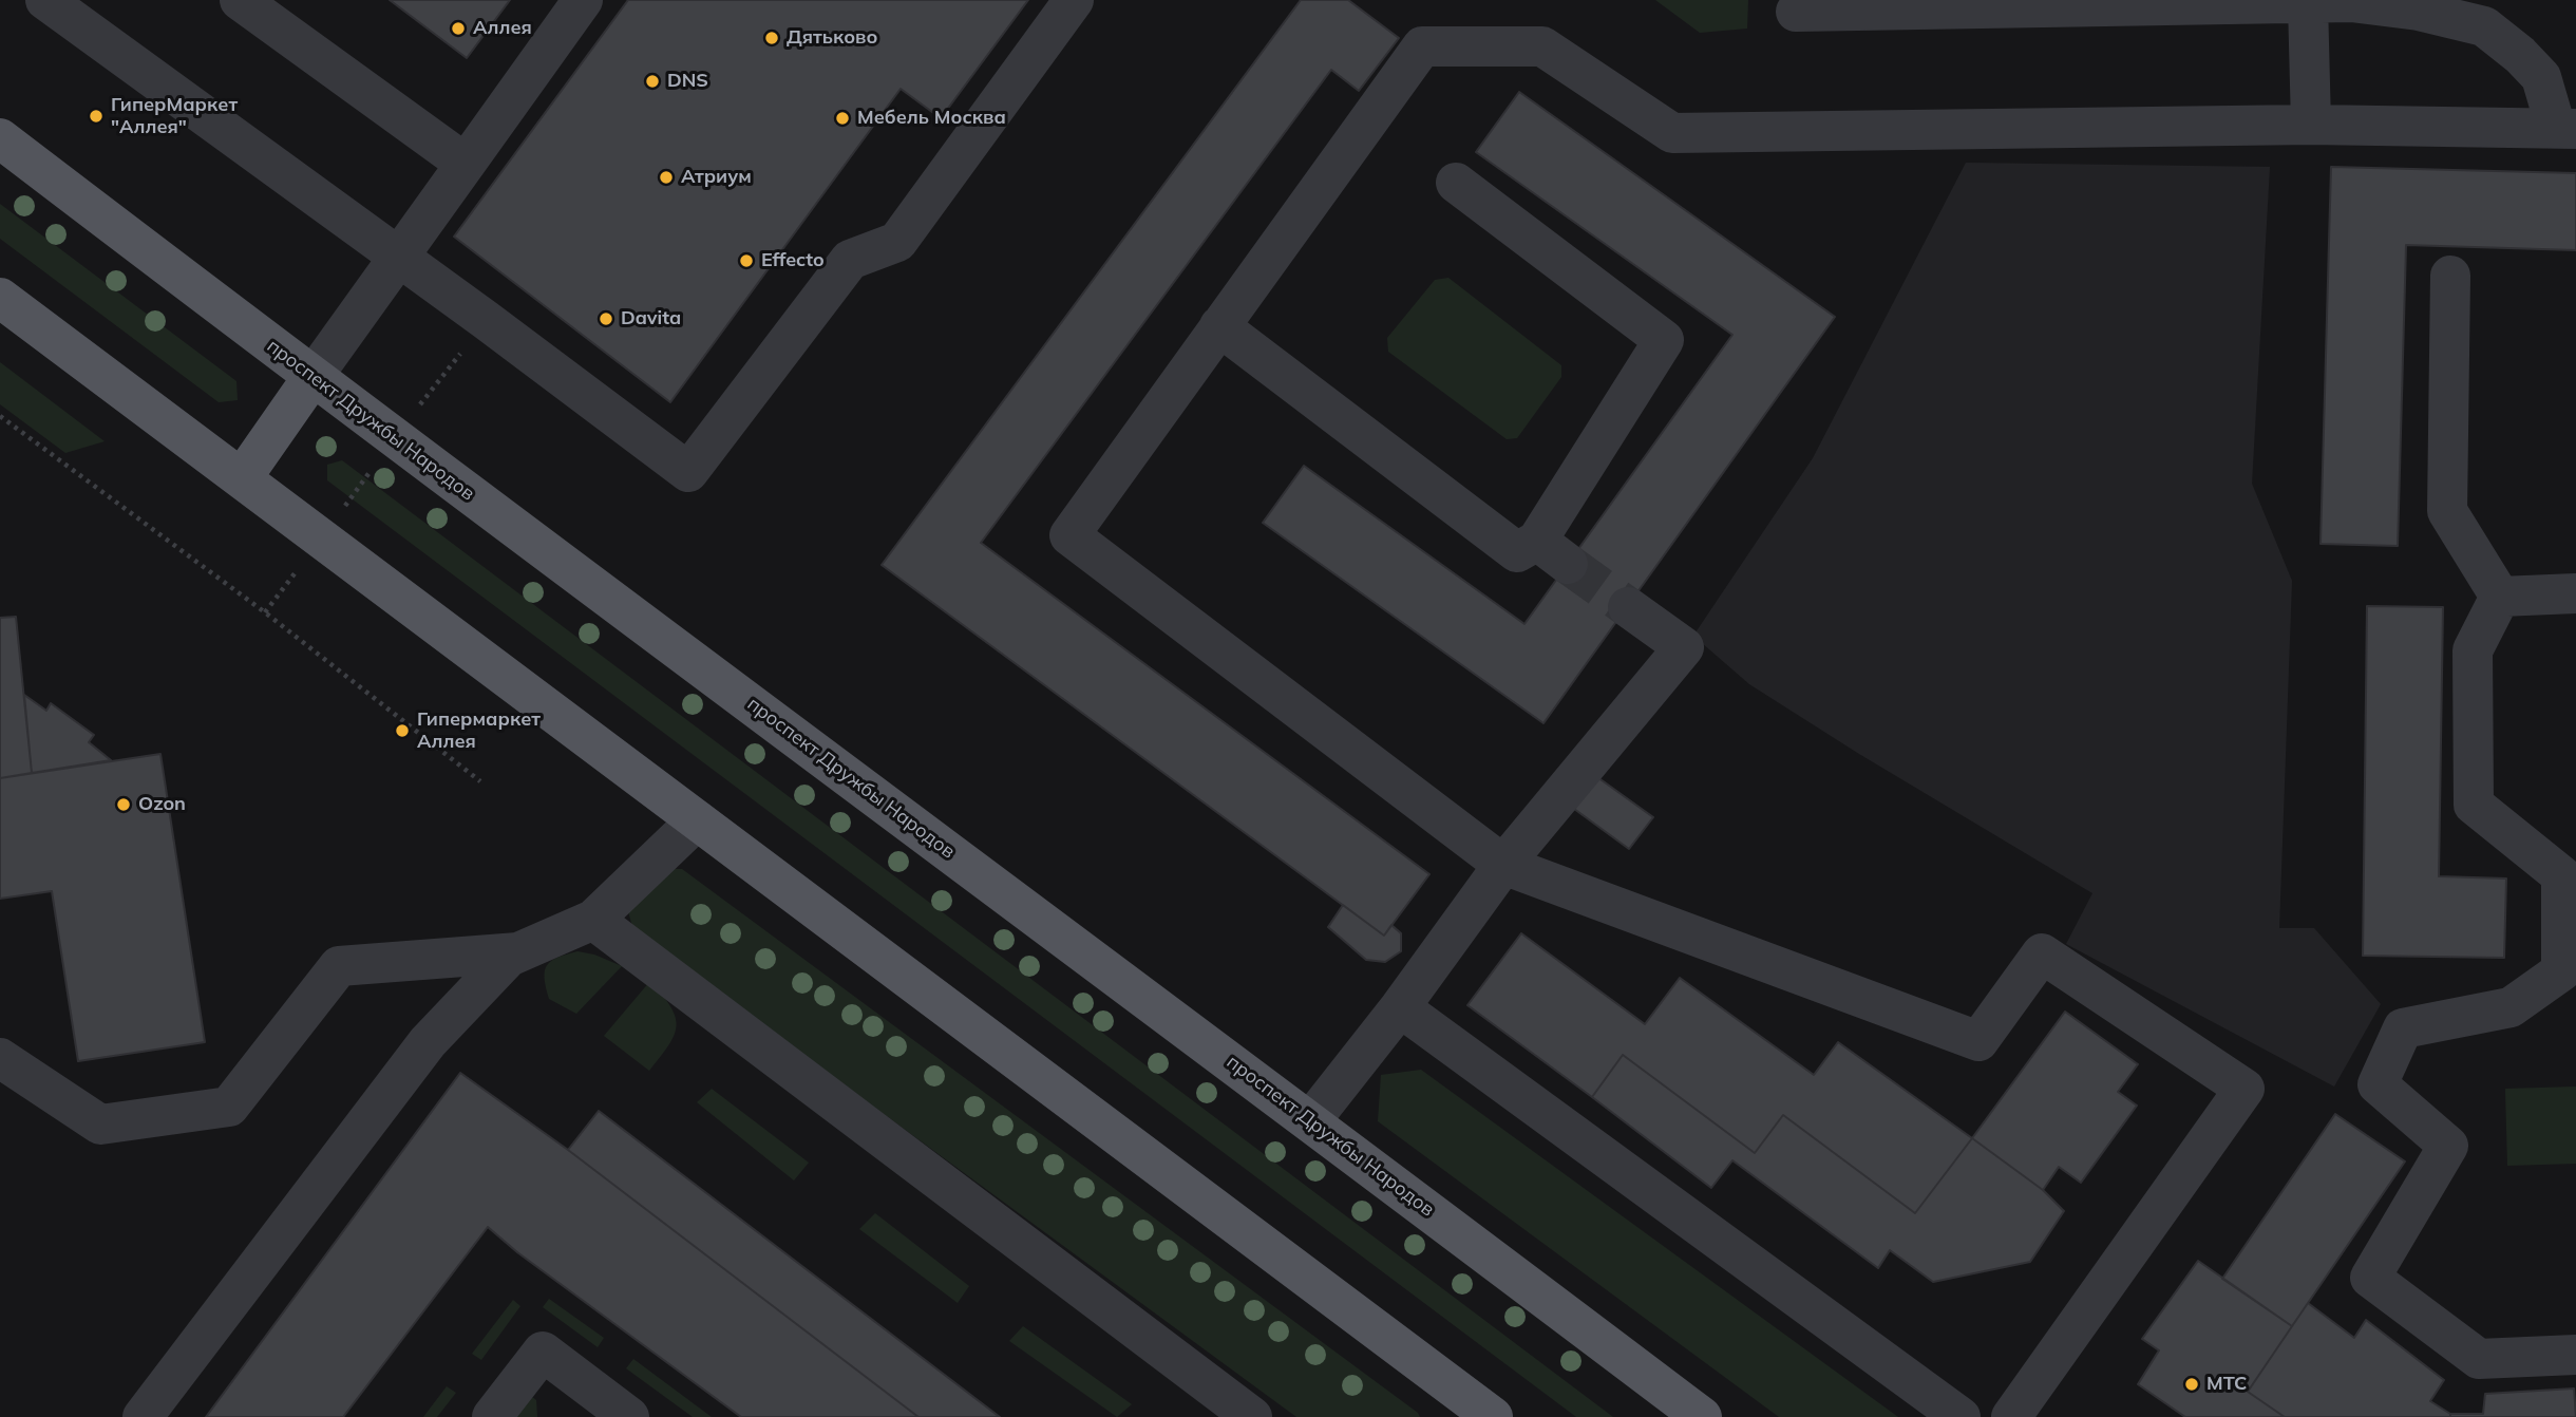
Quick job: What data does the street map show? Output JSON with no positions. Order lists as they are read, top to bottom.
{
  "streets": {
    "main road": ["проспект Дружбы Народов"]
  },
  "places": [
    "Аллея",
    "Дятьково",
    "DNS",
    "ГиперМаркет \"Аллея\"",
    "Мебель Москва",
    "Атриум",
    "Effecto",
    "Davita",
    "Гипермаркет Аллея",
    "Ozon",
    "МТС"
  ]
}
